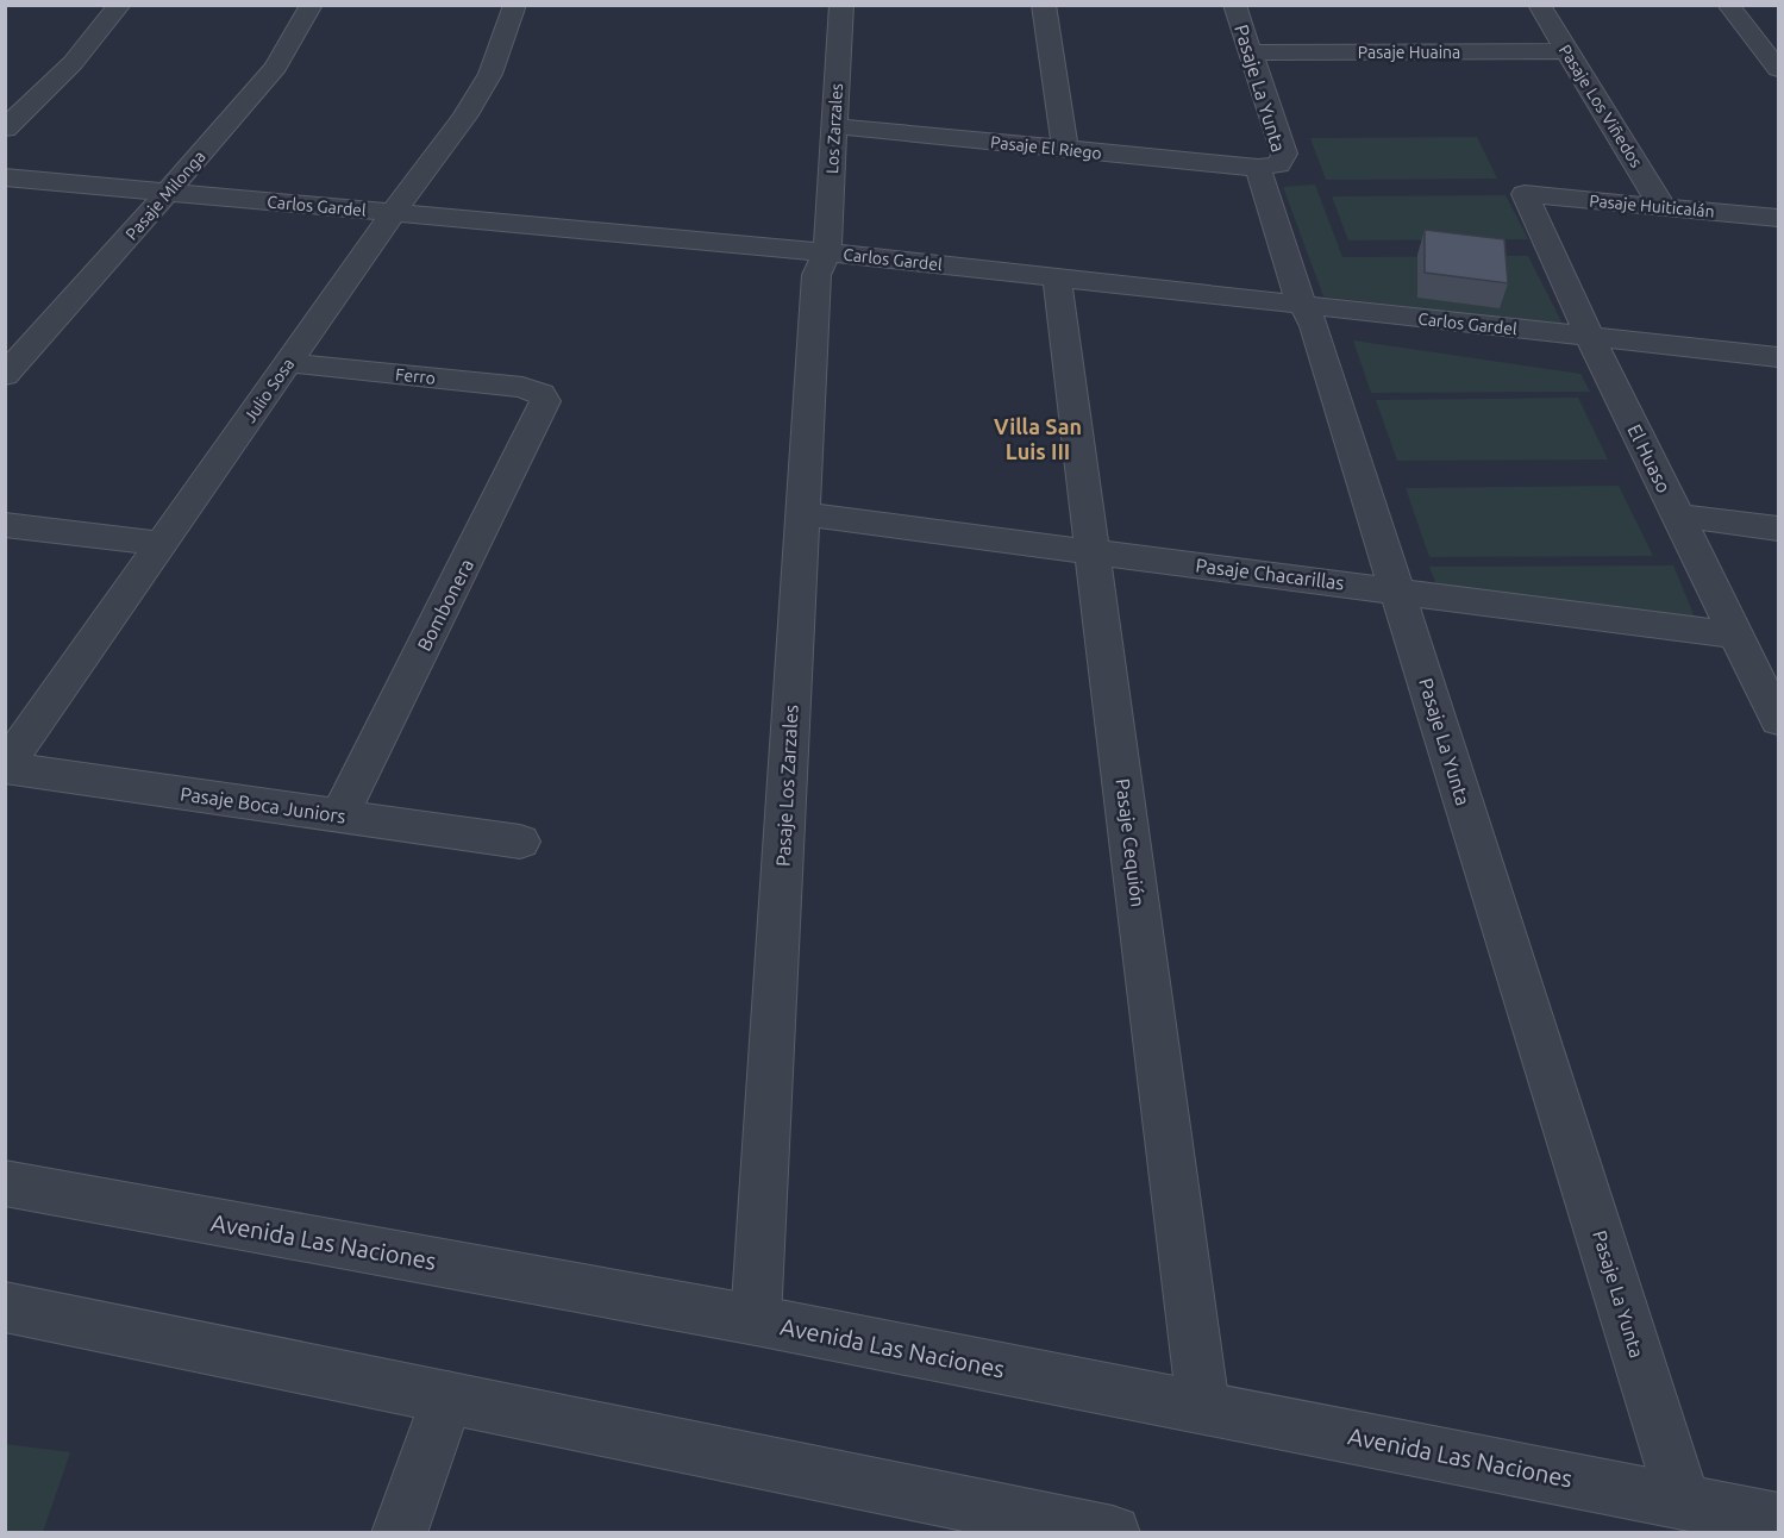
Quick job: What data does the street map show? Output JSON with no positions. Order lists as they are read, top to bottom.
{
  "streets": {
    "street": [
      "Pasaje Huaina",
      "Pasaje La Yunta",
      "Pasaje Los Viñedos",
      "Los Zarzales",
      "Pasaje El Riego",
      "Pasaje Milonga",
      "Carlos Gardel",
      "Pasaje Huiticalán",
      "Ferro",
      "Julio Sosa",
      "El Huaso",
      "Pasaje Chacarillas",
      "Bombonera",
      "Pasaje Los Zarzales",
      "Pasaje Boca Juniors",
      "Pasaje Cequión",
      "Avenida Las Naciones"
    ]
  },
  "crossings": [
    ["Pasaje Huaina", "Pasaje La Yunta"],
    ["Pasaje Huaina", "Pasaje Los Viñedos"],
    ["Pasaje La Yunta", "Pasaje El Riego"],
    ["Pasaje La Yunta", "Carlos Gardel"],
    ["Pasaje La Yunta", "Pasaje Chacarillas"],
    ["Pasaje La Yunta", "Avenida Las Naciones"],
    ["Pasaje Los Viñedos", "Pasaje Huiticalán"],
    ["Los Zarzales", "Pasaje El Riego"],
    ["Los Zarzales", "Carlos Gardel"],
    ["Los Zarzales", "Pasaje Los Zarzales"],
    ["Pasaje Milonga", "Carlos Gardel"],
    ["Carlos Gardel", "Julio Sosa"],
    ["Carlos Gardel", "El Huaso"],
    ["Carlos Gardel", "Pasaje Los Zarzales"],
    ["Carlos Gardel", "Pasaje Cequión"],
    ["Pasaje Huiticalán", "El Huaso"],
    ["Ferro", "Julio Sosa"],
    ["Ferro", "Bombonera"],
    ["Julio Sosa", "Pasaje Boca Juniors"],
    ["El Huaso", "Pasaje Chacarillas"],
    ["Pasaje Chacarillas", "Pasaje Los Zarzales"],
    ["Pasaje Chacarillas", "Pasaje Cequión"],
    ["Bombonera", "Pasaje Boca Juniors"],
    ["Pasaje Los Zarzales", "Avenida Las Naciones"],
    ["Pasaje Cequión", "Avenida Las Naciones"]
  ],
  "districts": ["Villa San Luis III"]
}
